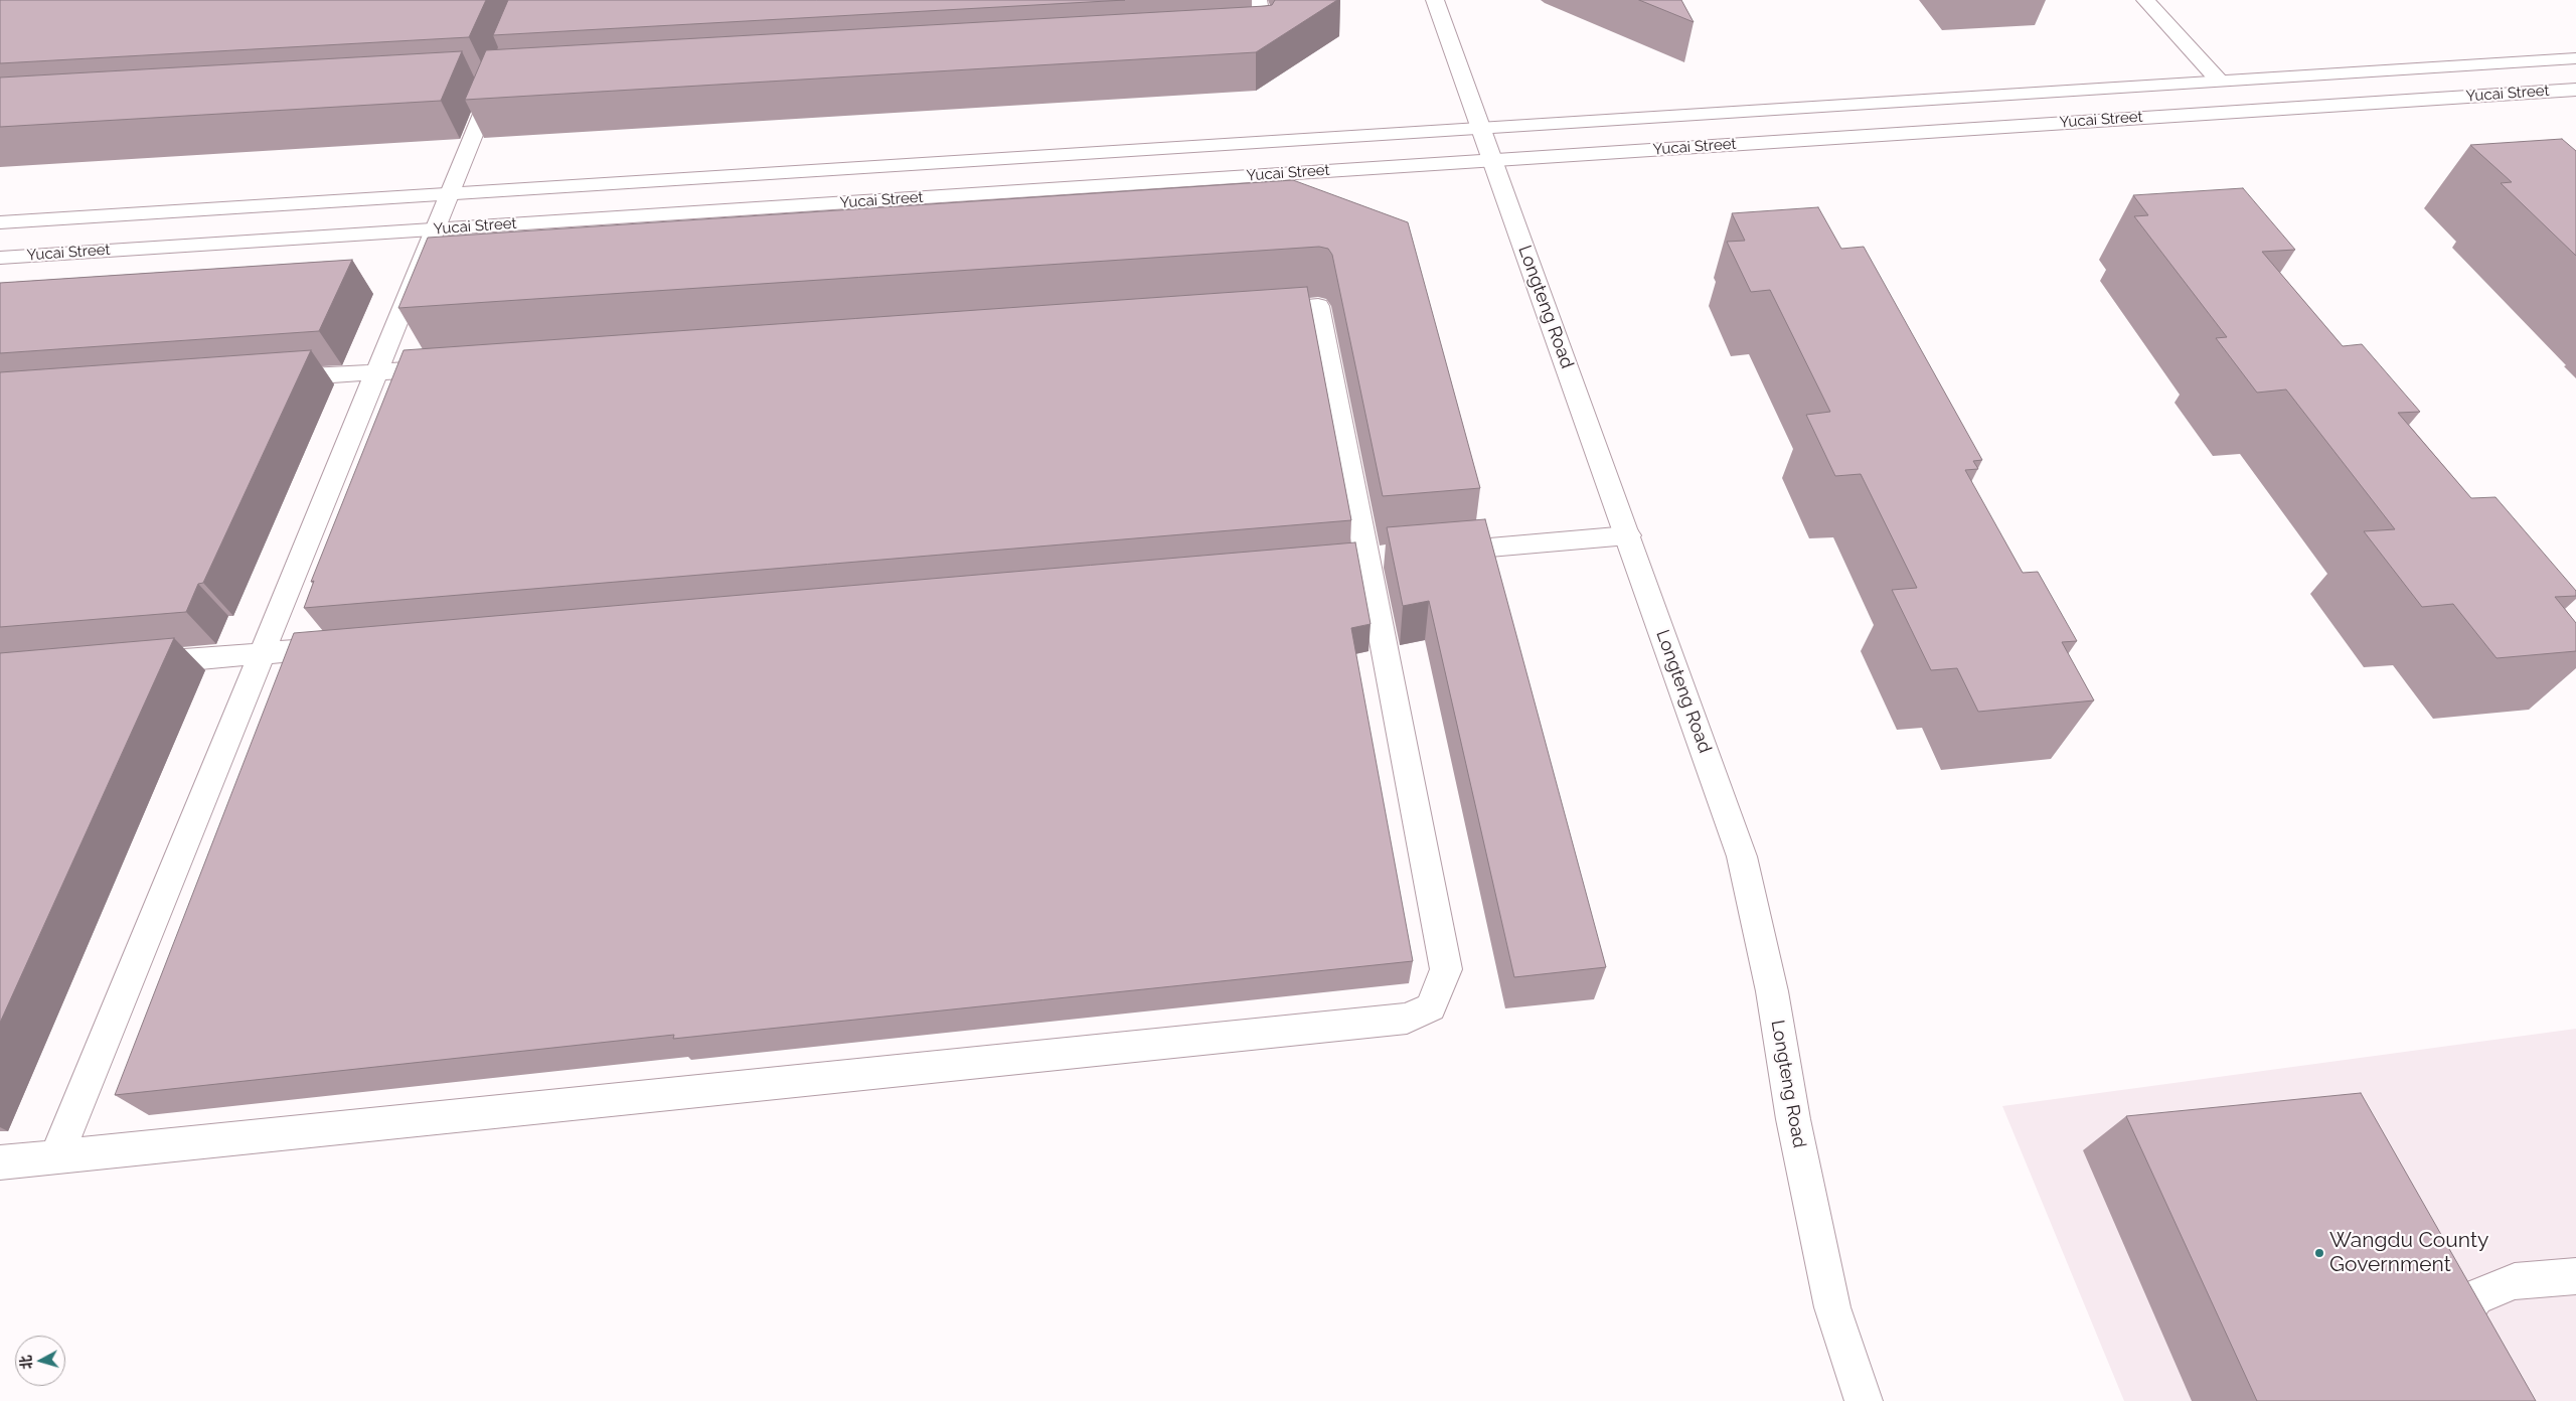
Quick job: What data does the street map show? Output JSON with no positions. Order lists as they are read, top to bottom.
{
  "streets": {
    "street": ["Yucai Street", "Longteng Road"]
  },
  "crossings": [
    ["Yucai Street", "Longteng Road"]
  ],
  "places": ["Wangdu County Government"],
  "north": "left"
}
